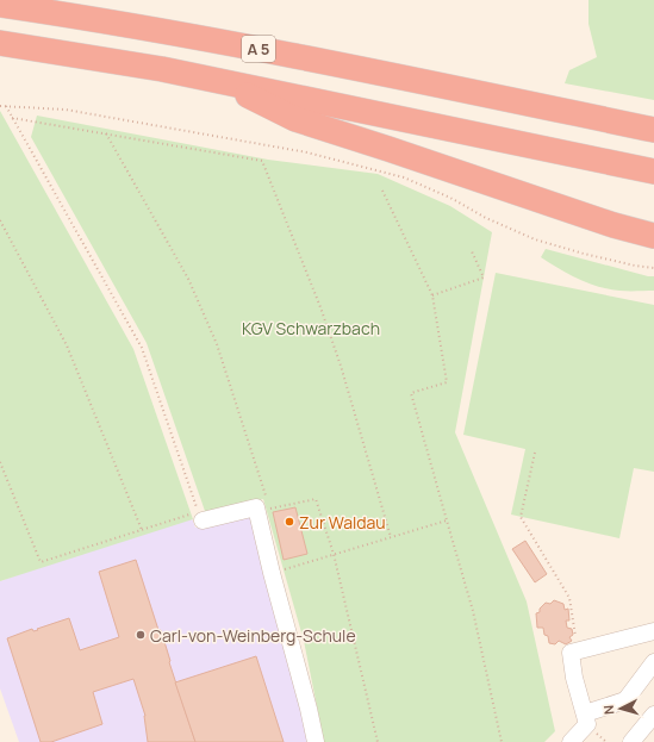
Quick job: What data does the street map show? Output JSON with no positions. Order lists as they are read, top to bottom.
{
  "streets": {
    "highway": ["A 5"]
  },
  "parks": ["KGV Schwarzbach"],
  "places": ["Zur Waldau", "Carl-von-Weinberg-Schule"],
  "north": "left"
}
